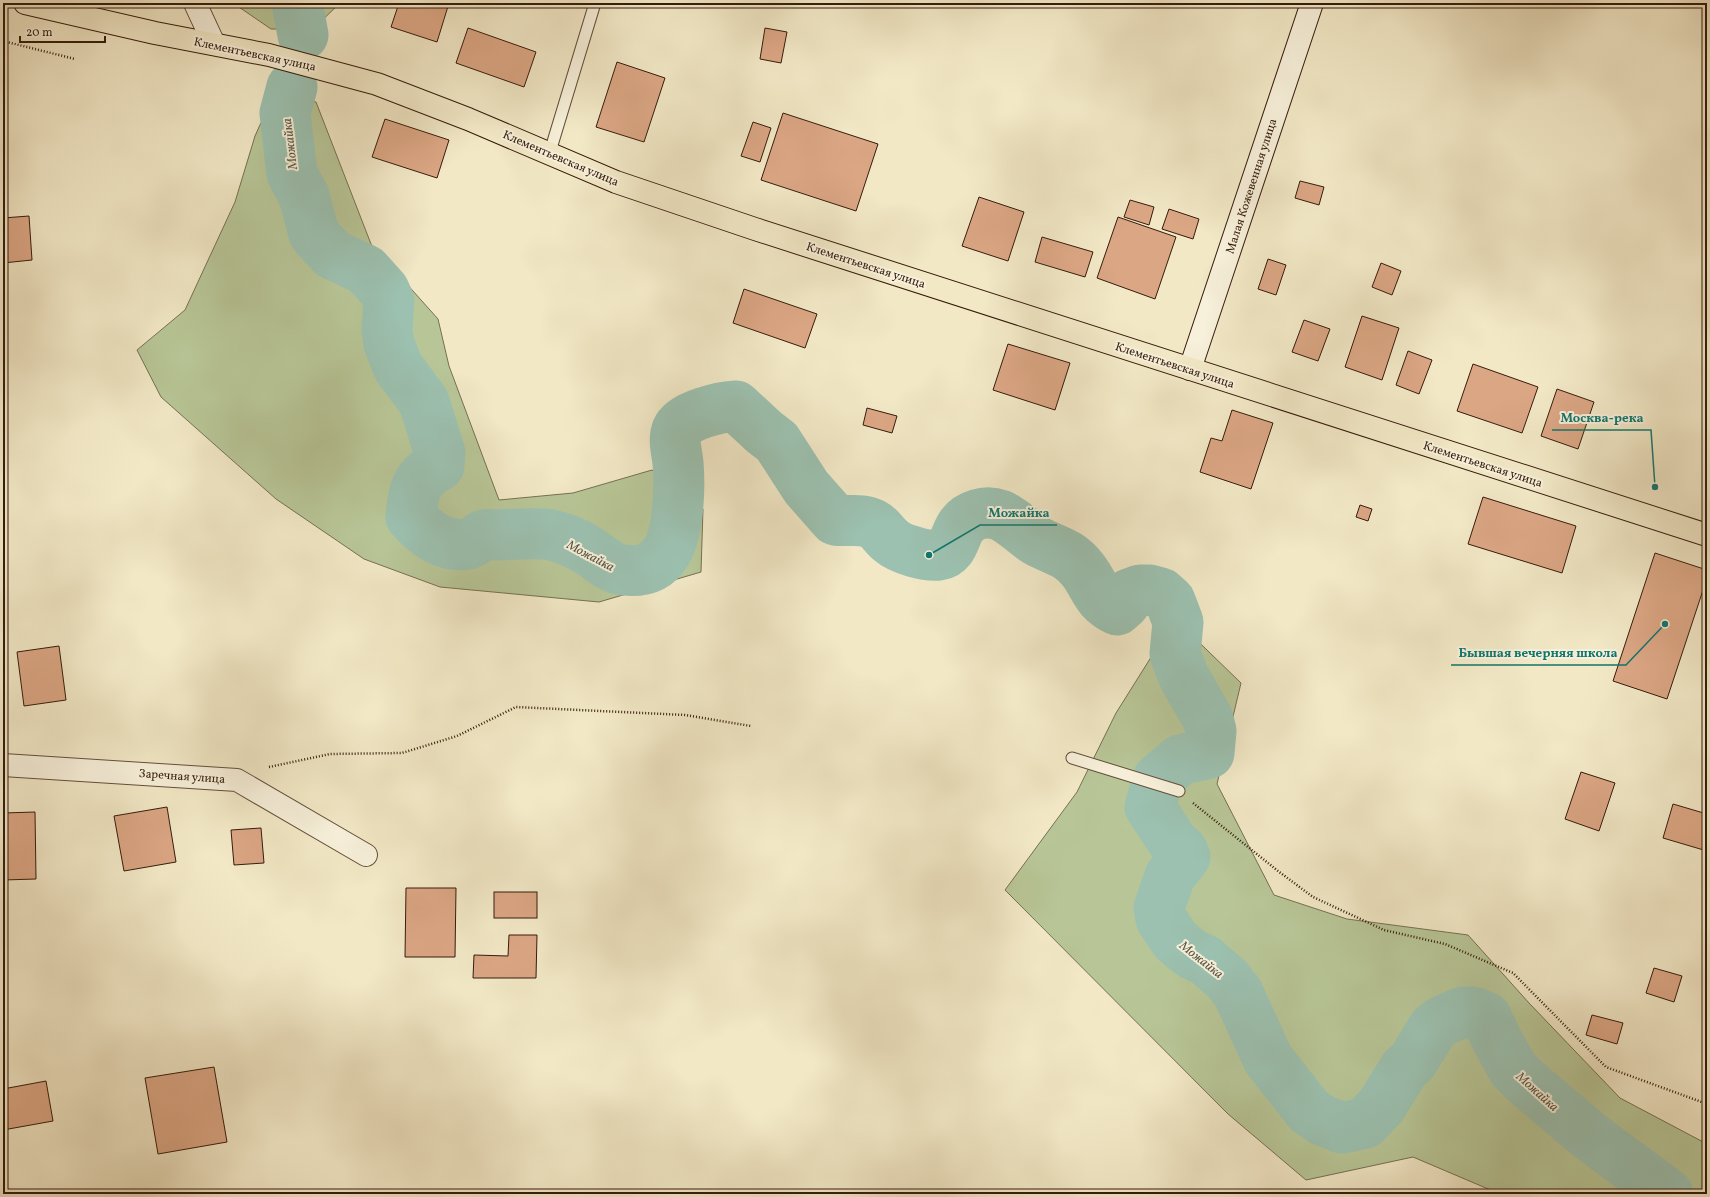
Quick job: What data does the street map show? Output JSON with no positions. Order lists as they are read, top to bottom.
{
  "streets": {
    "main road": ["Клементьевская улица"],
    "street": ["Малая Кожевенная улица", "Заречная улица"]
  },
  "crossings": [
    ["Клементьевская улица", "Малая Кожевенная улица"]
  ],
  "water": ["Можайка"],
  "places": ["Москва-река", "Можайка", "Бывшая вечерняя школа"],
  "scale_bar": "20 m"
}
